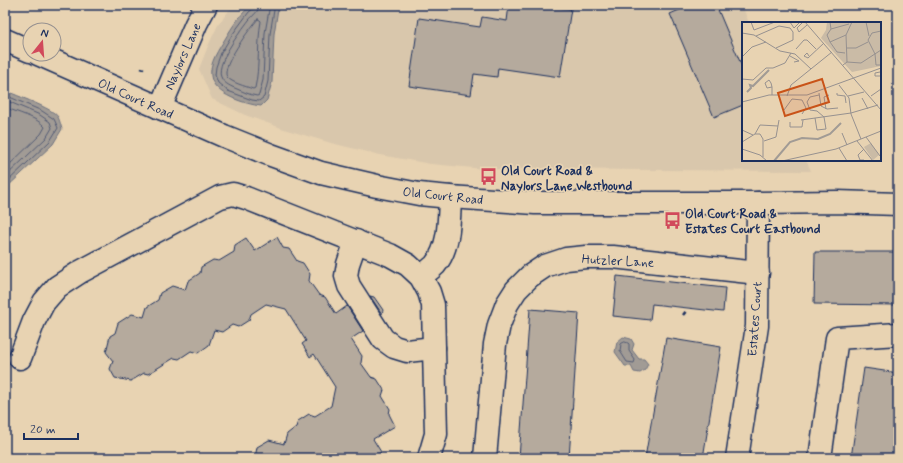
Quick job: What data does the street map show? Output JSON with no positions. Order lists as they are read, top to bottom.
{
  "streets": {
    "street": [
      "Naylors Lane",
      "Old Court Road",
      "Hutzler Lane",
      "Estates Court"
    ]
  },
  "crossings": [
    ["Naylors Lane", "Old Court Road"],
    ["Old Court Road", "Estates Court"],
    ["Hutzler Lane", "Estates Court"]
  ],
  "places": {
    "bus stop": ["Old Court Road & Naylors Lane Westbound", "Old Court Road & Estates Court Eastbound"]
  },
  "scale_bar": "20 m",
  "north": "top"
}
